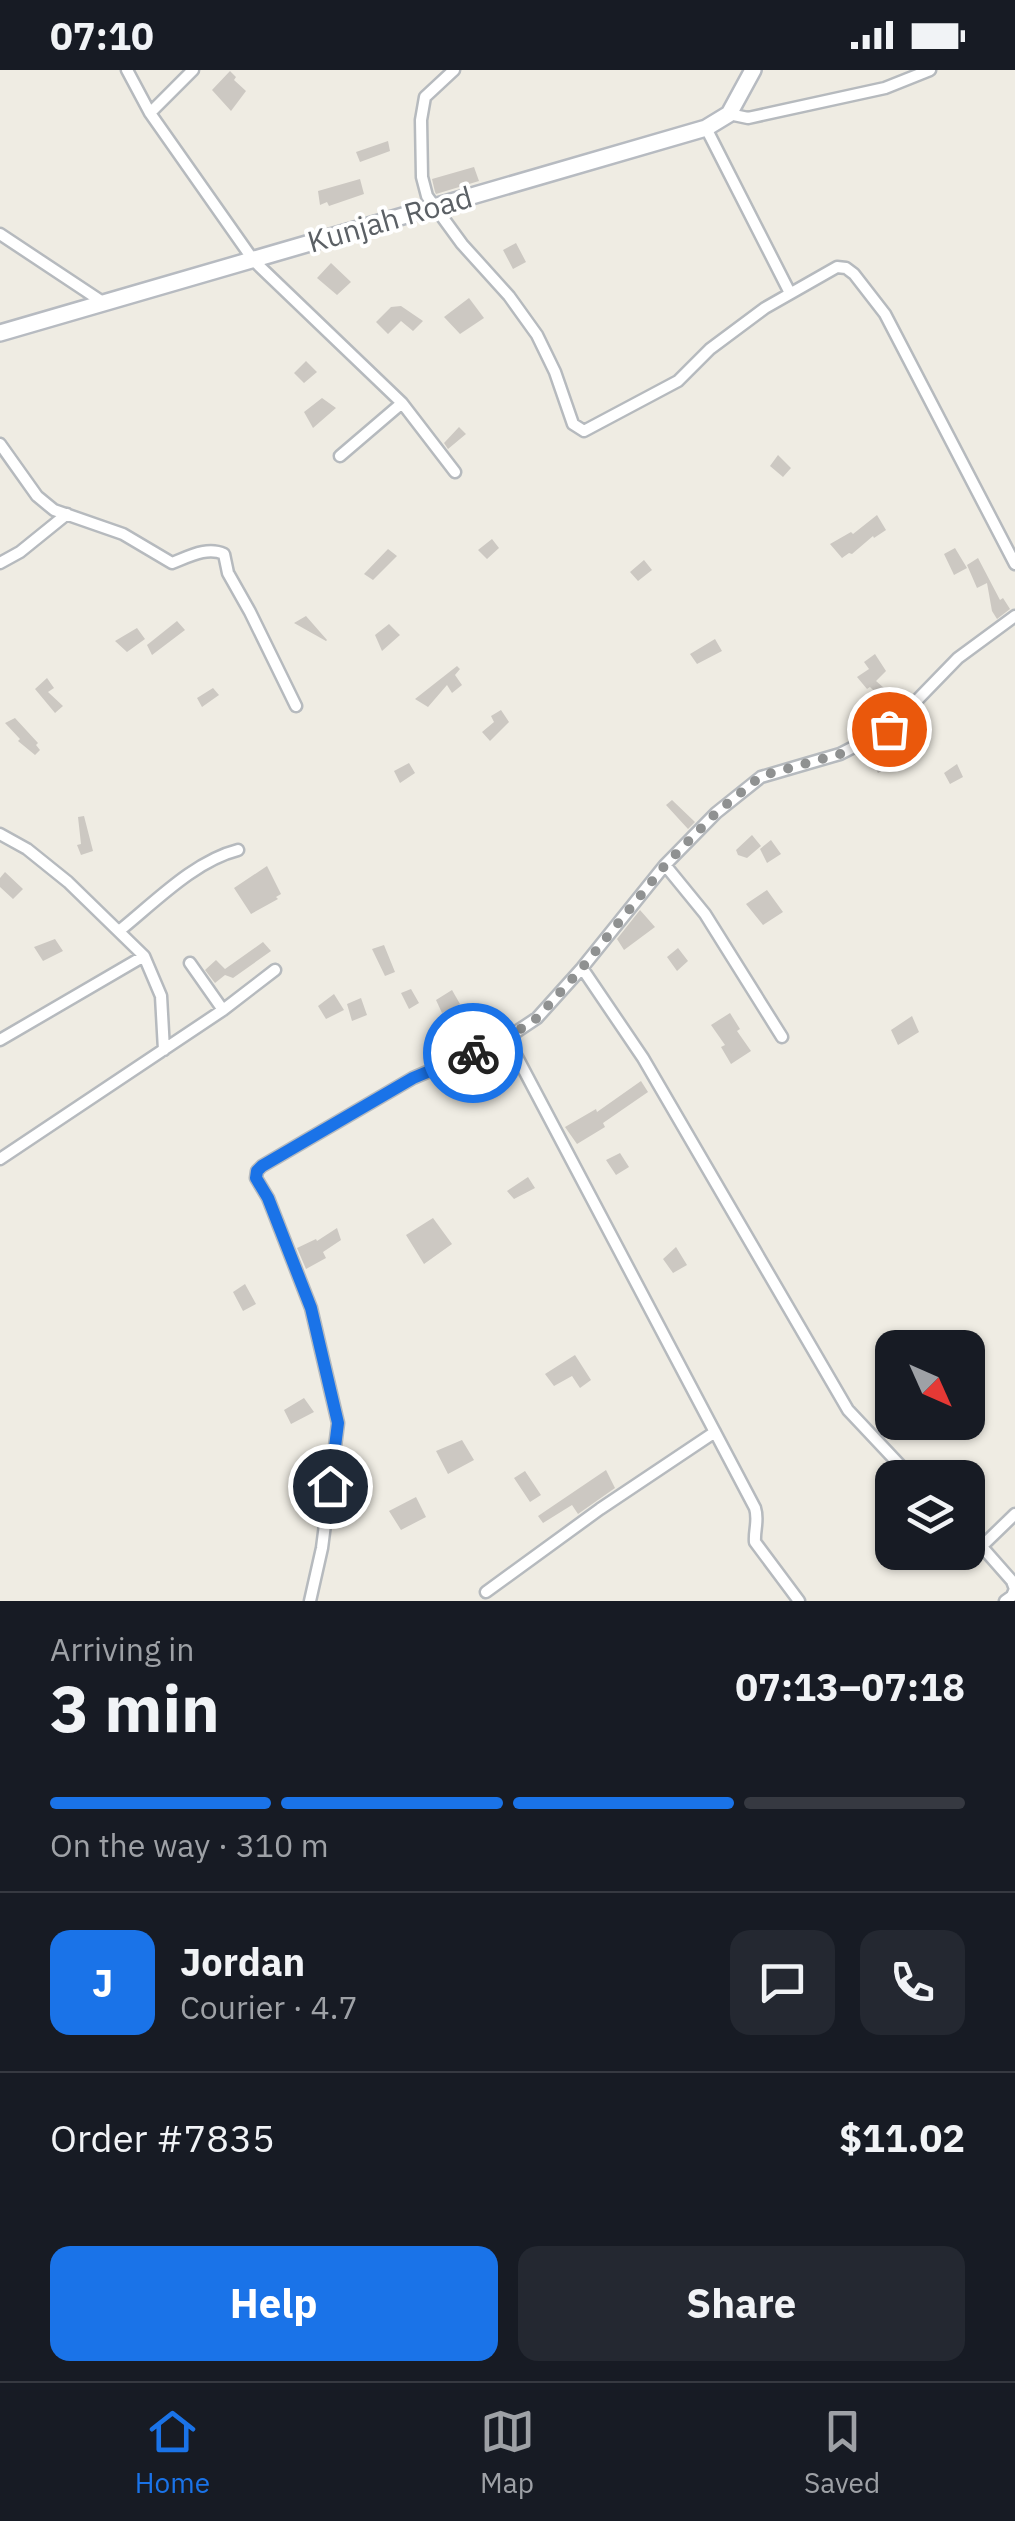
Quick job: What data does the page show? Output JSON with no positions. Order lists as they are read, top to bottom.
{
  "streets": {
    "street": ["Kunjah Road"]
  },
  "north": "bottom right",
  "page": {
    "status": "07:10",
    "heading": ["3 min", "Arriving in", "07:13–07:18"],
    "panel": [
      "Jordan",
      "Courier · 4.7",
      "Order #7835",
      "$11.02"
    ],
    "bar": "On the way · 310 m",
    "round": "J",
    "buttons": ["Help", "Share"],
    "tabs": ["Home", "Map", "Saved"]
  }
}
